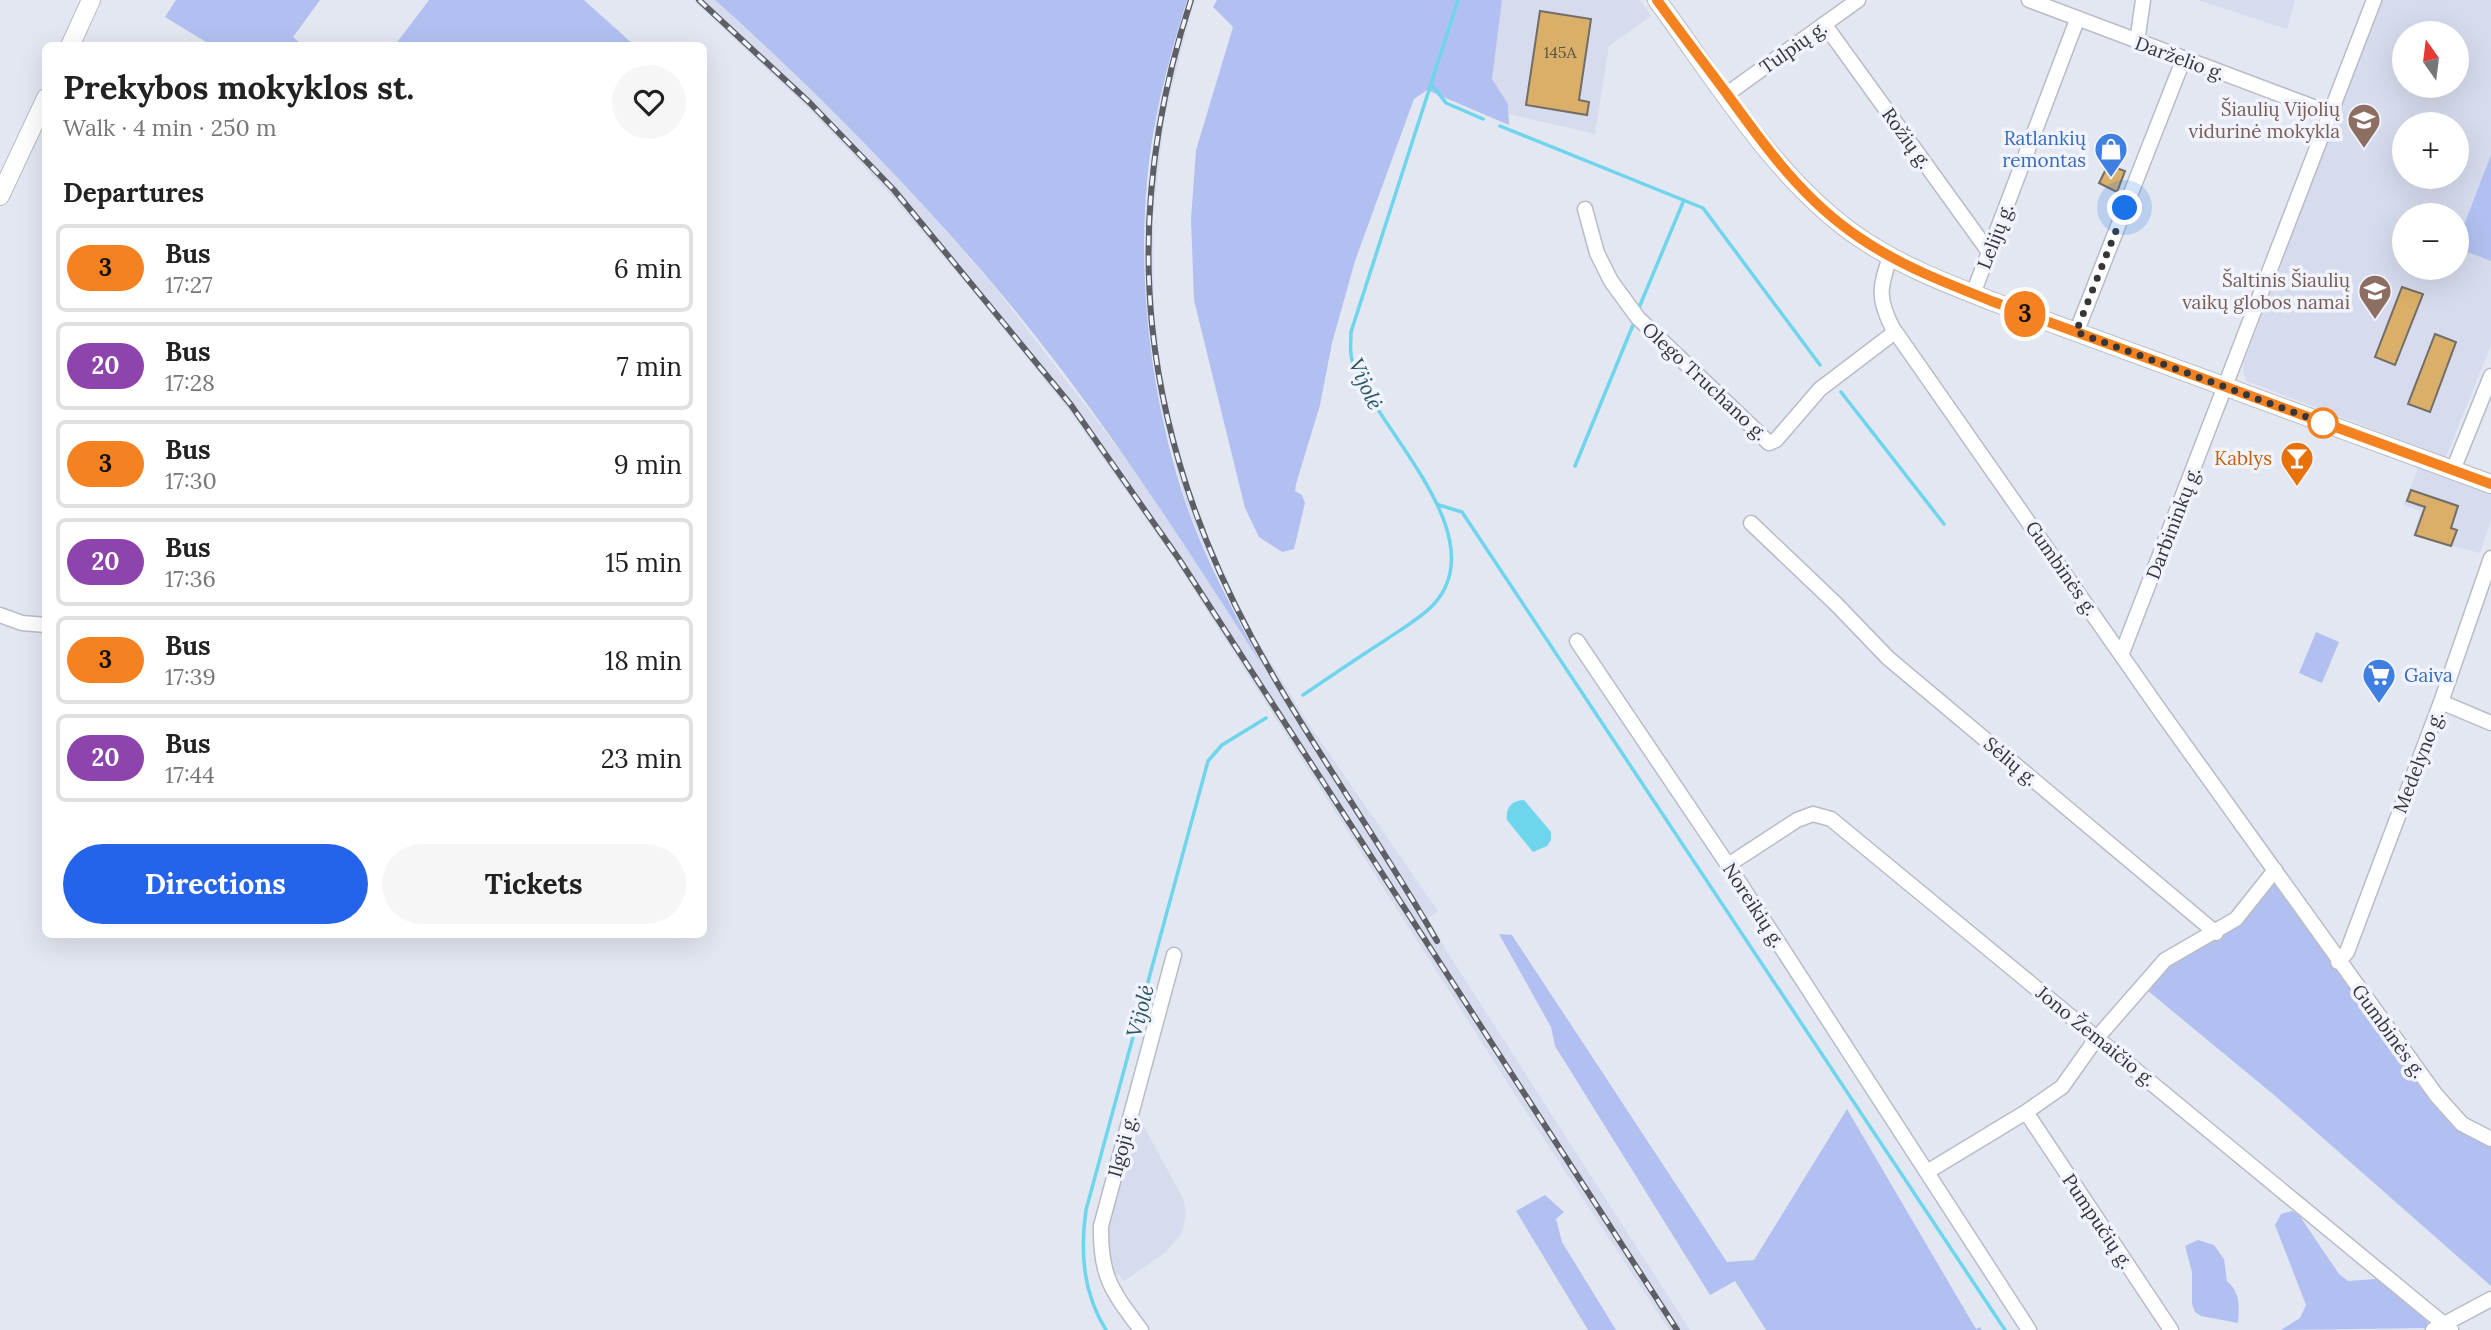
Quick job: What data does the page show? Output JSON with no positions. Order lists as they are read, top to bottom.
{
  "streets": {
    "street": [
      "Tulpių g.",
      "Darželio g.",
      "Rožių g.",
      "Lelijų g.",
      "Olego Truchano g.",
      "Darbininkų g.",
      "Gumbinės g.",
      "Sėlių g.",
      "Medelyno g.",
      "Noreikių g.",
      "Jono Žemaičio g.",
      "Ilgoji g.",
      "Pumpučių g."
    ]
  },
  "crossings": [
    ["Tulpių g.", "Rožių g."],
    ["Darželio g.", "Lelijų g."],
    ["Darželio g.", "Darbininkų g."],
    ["Rožių g.", "Lelijų g."],
    ["Olego Truchano g.", "Gumbinės g."],
    ["Darbininkų g.", "Gumbinės g."],
    ["Gumbinės g.", "Medelyno g."],
    ["Noreikių g.", "Jono Žemaičio g."]
  ],
  "water": ["Vijolė"],
  "places": {
    "school or university": ["Šiaulių Vijolių vidurinė mokykla", "Šaltinis Šiaulių vaikų globos namai"],
    "shop": ["Ratlankių remontas"],
    "bar": ["Kablys"],
    "supermarket": ["Gaiva"]
  },
  "lines": ["bus line 3"],
  "house_numbers": ["145A"],
  "north": "top",
  "page": {
    "on_map": "3",
    "map_buttons": ["+", "−"],
    "heading": [
      ["Prekybos mokyklos st.", "Walk · 4 min · 250 m"],
      "Departures"
    ],
    "list": [
      {
        "mark": "3",
        "name": "Bus",
        "note": "17:27",
        "value": "6 min"
      },
      {
        "mark": "20",
        "name": "Bus",
        "note": "17:28",
        "value": "7 min"
      },
      {
        "mark": "3",
        "name": "Bus",
        "note": "17:30",
        "value": "9 min"
      },
      {
        "mark": "20",
        "name": "Bus",
        "note": "17:36",
        "value": "15 min"
      },
      {
        "mark": "3",
        "name": "Bus",
        "note": "17:39",
        "value": "18 min"
      },
      {
        "mark": "20",
        "name": "Bus",
        "note": "17:44",
        "value": "23 min"
      }
    ],
    "buttons": ["Directions", "Tickets"]
  }
}
